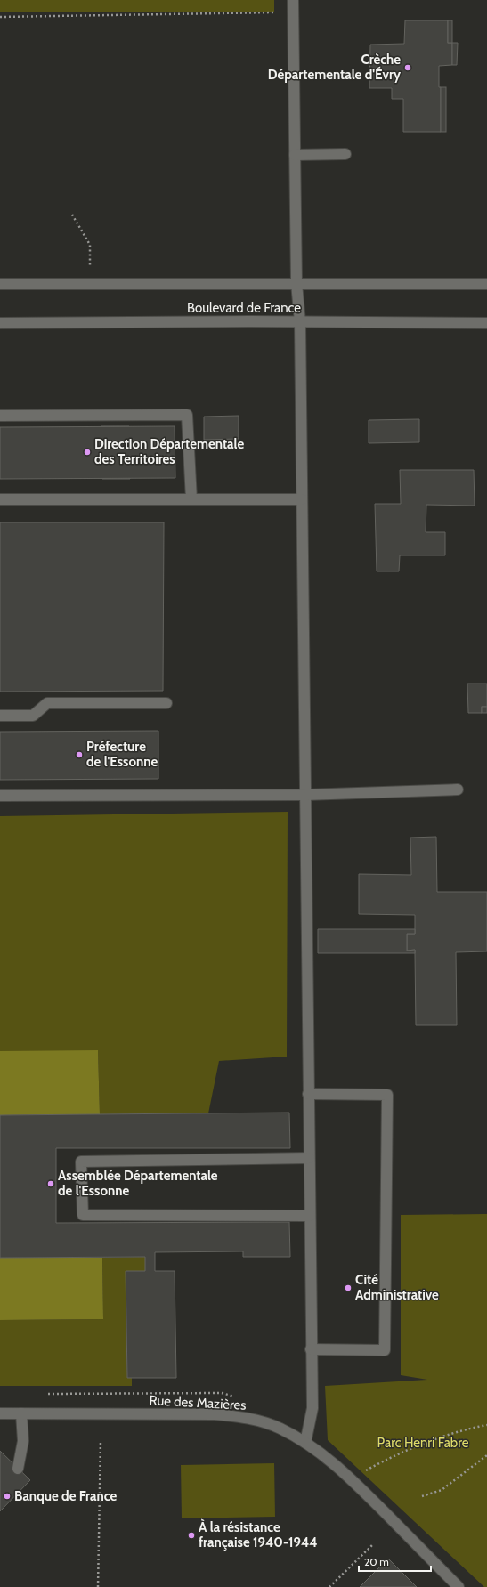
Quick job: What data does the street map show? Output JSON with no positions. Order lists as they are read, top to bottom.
{
  "streets": {
    "main road": ["Boulevard de France", "Rue des Mazières"]
  },
  "parks": ["Parc Henri Fabre"],
  "places": [
    "Crèche Départementale d'Évry",
    "Direction Départementale des Territoires",
    "Préfecture de l'Essonne",
    "Assemblée Départementale de l'Essonne",
    "Cité Administrative",
    "Banque de France",
    "À la résistance française 1940-1944"
  ],
  "scale_bar": "20 m"
}
